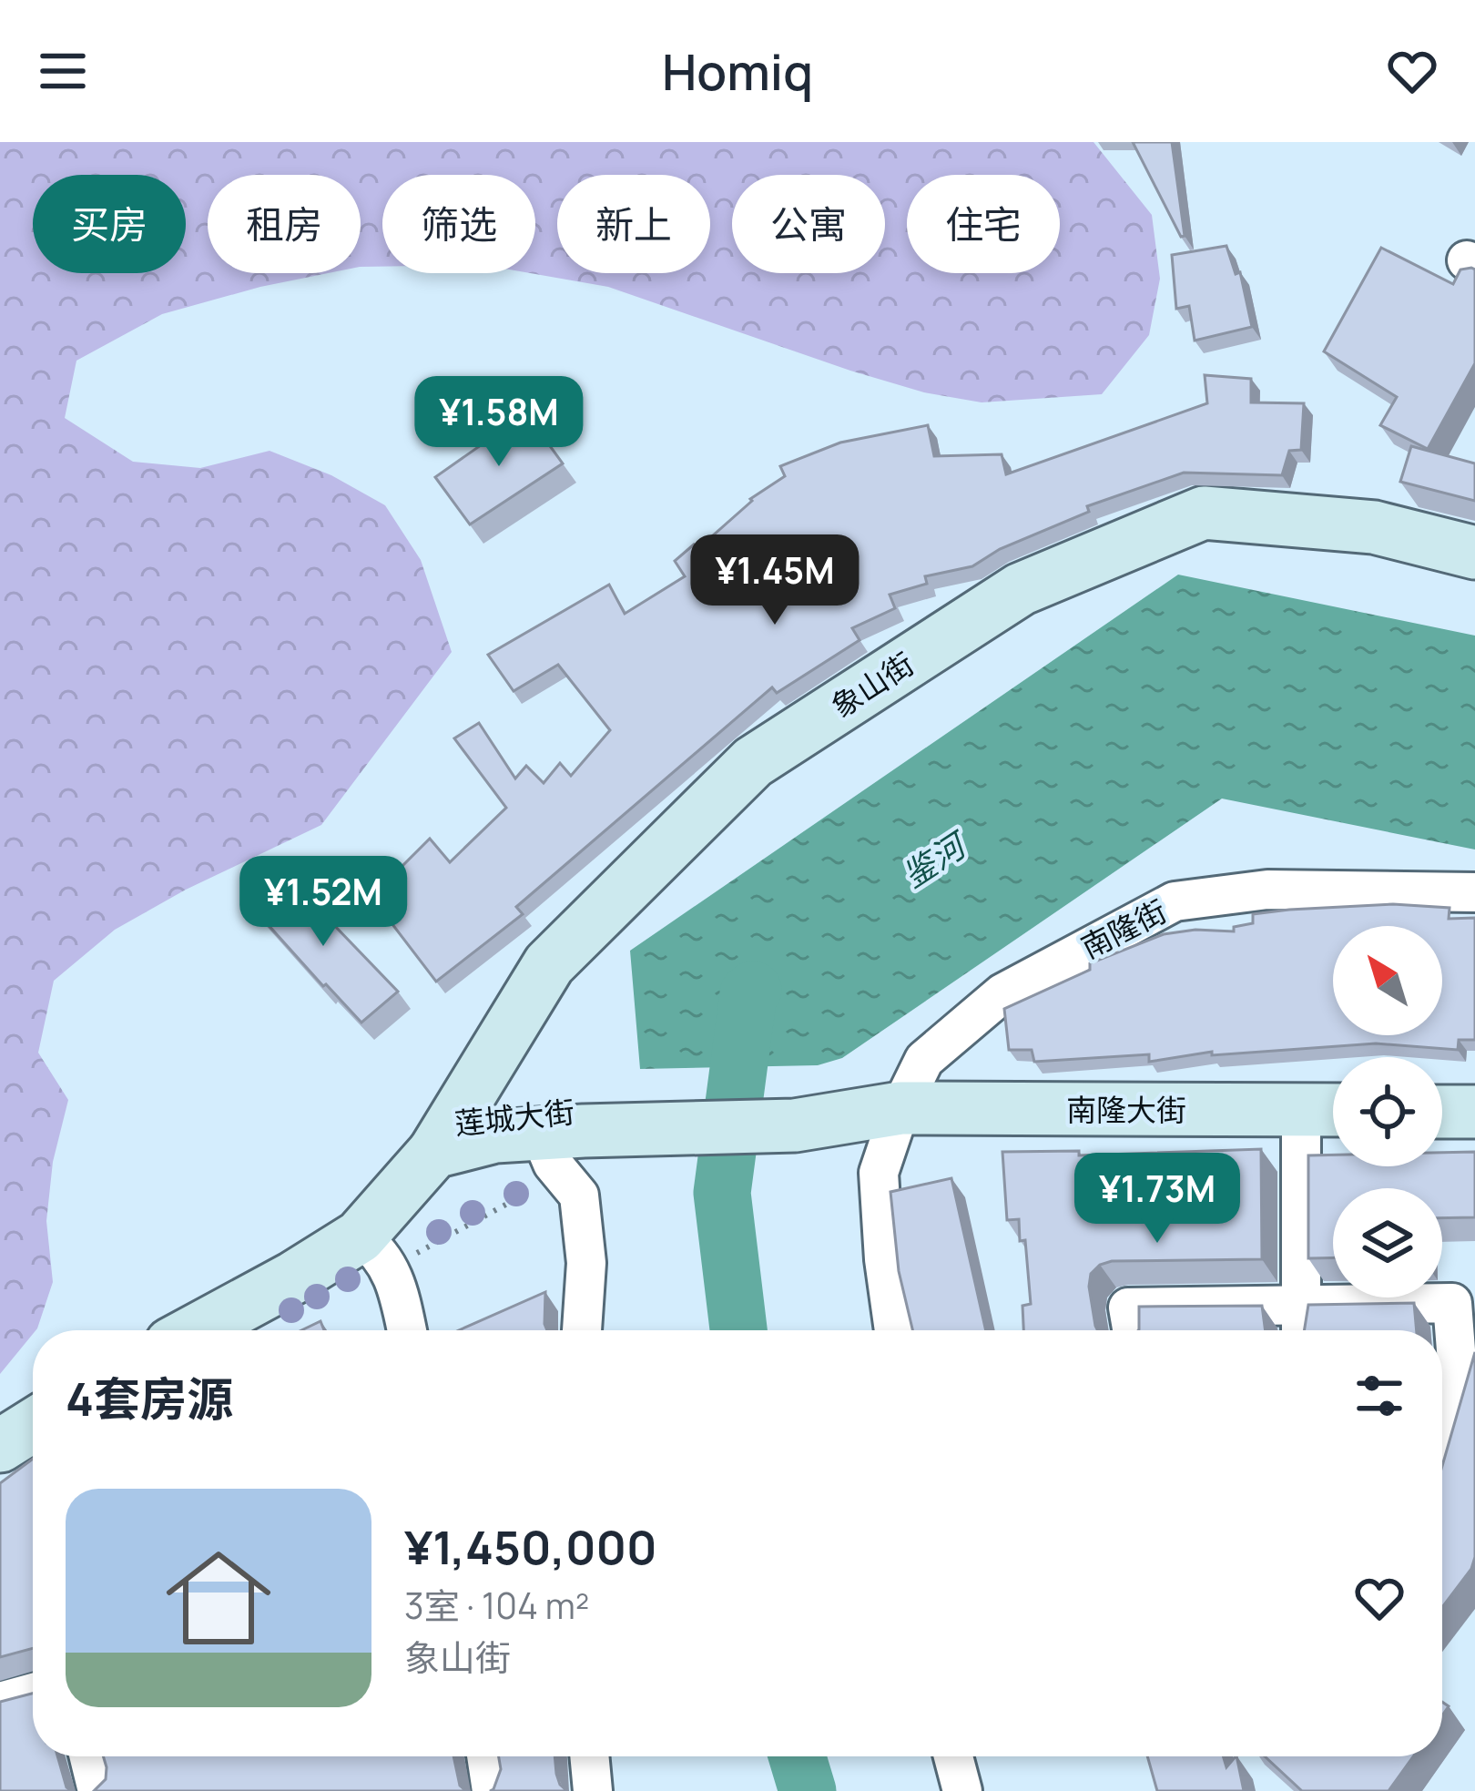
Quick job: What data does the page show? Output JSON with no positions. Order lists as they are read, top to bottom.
{
  "streets": {
    "main road": ["象山街", "南隆大街", "莲城大街"],
    "street": ["南隆街"]
  },
  "crossings": [
    ["象山街", "莲城大街"],
    ["南隆街", "南隆大街"],
    ["南隆街", "莲城大街"],
    ["南隆大街", "莲城大街"]
  ],
  "water": ["鉴河"],
  "north": "top left",
  "page": {
    "header": "Homiq",
    "chip": [
      "买房",
      "租房",
      "筛选",
      "新上",
      "公寓",
      "住宅"
    ],
    "price": [
      "¥1.58M",
      "¥1.45M",
      "¥1.52M",
      "¥1.73M"
    ],
    "heading": "4套房源",
    "list": [
      {
        "name": "¥1,450,000",
        "note": "3室 · 104 m² · 象山街"
      }
    ]
  }
}
